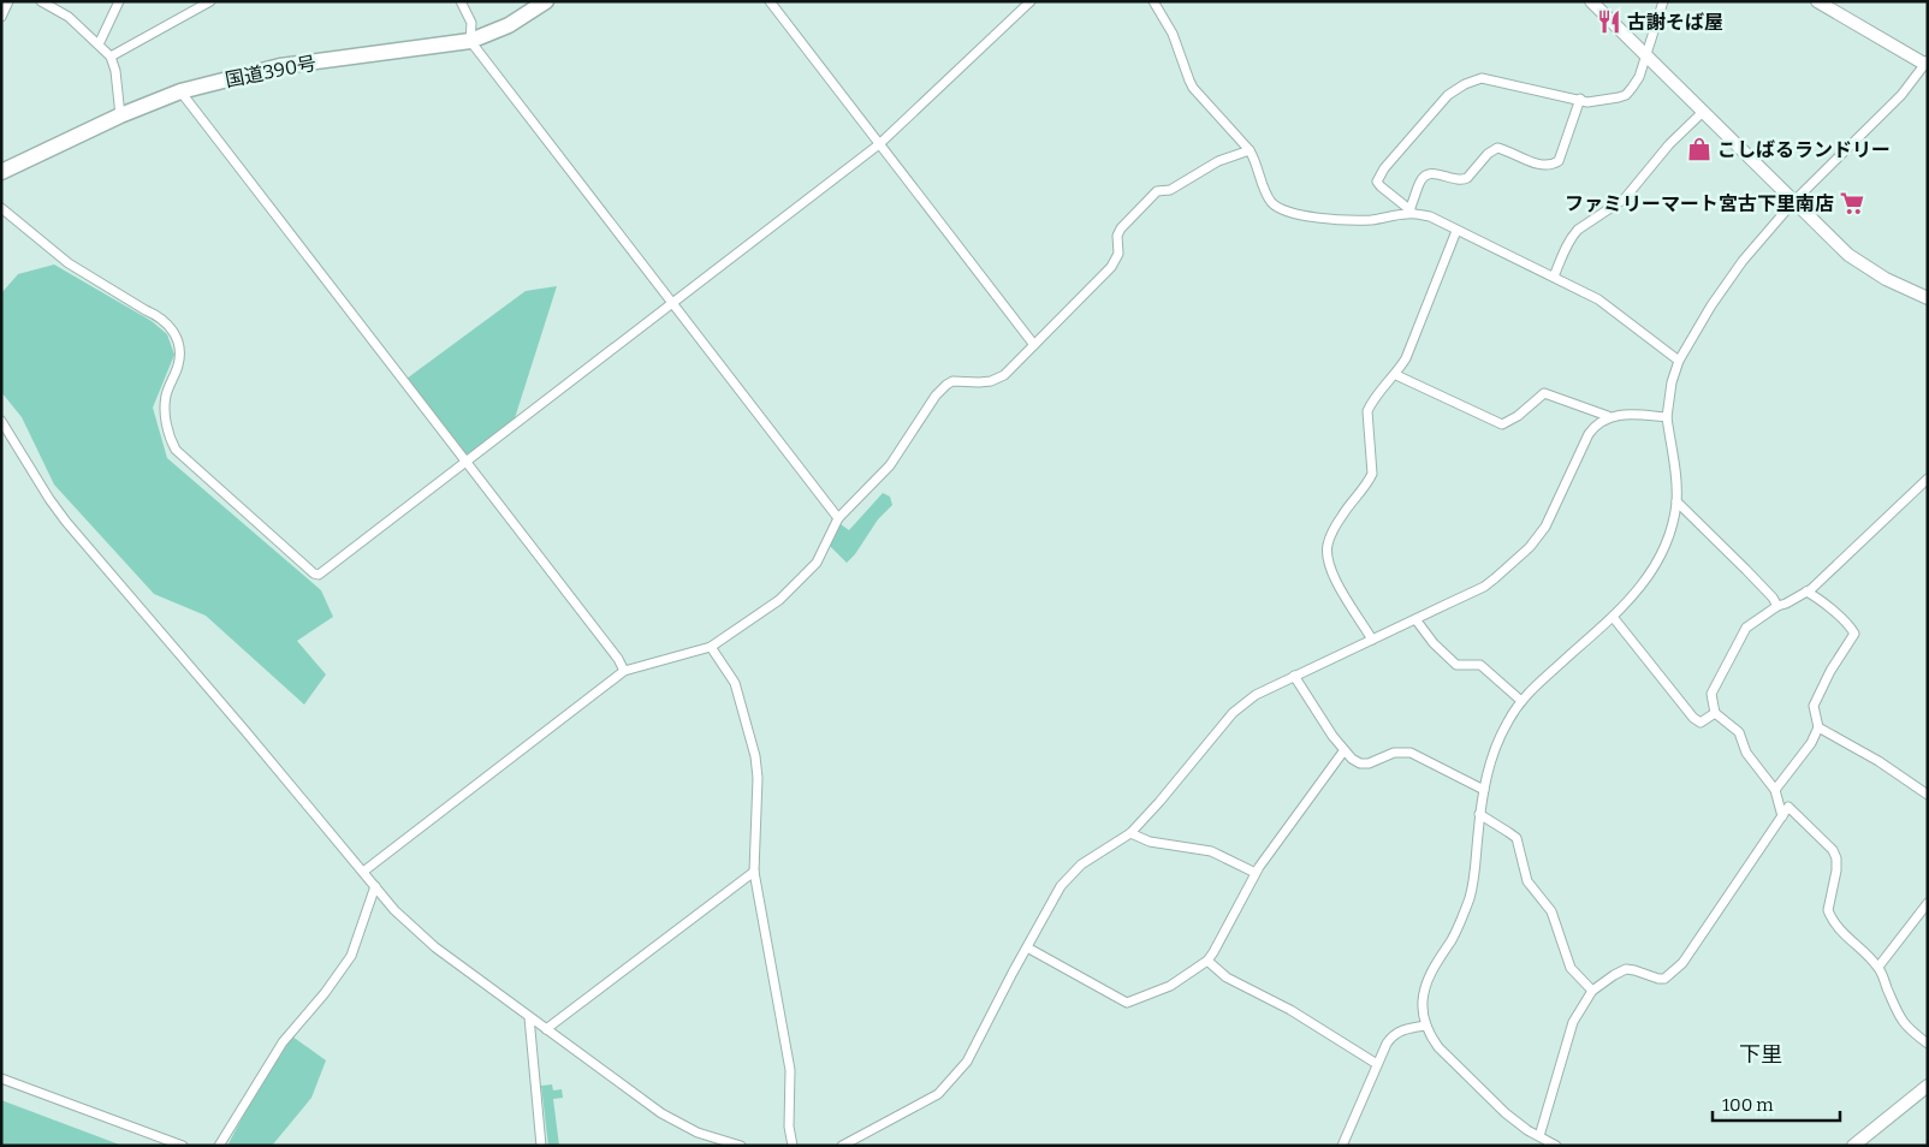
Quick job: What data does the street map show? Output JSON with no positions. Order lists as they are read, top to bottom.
{
  "streets": {
    "highway": ["国道390号"]
  },
  "districts": ["下里"],
  "places": {
    "restaurant": ["古謝そば屋"],
    "shop": ["こしばるランドリー"],
    "supermarket": ["ファミリーマート宮古下里南店"]
  },
  "scale_bar": "100 m"
}
